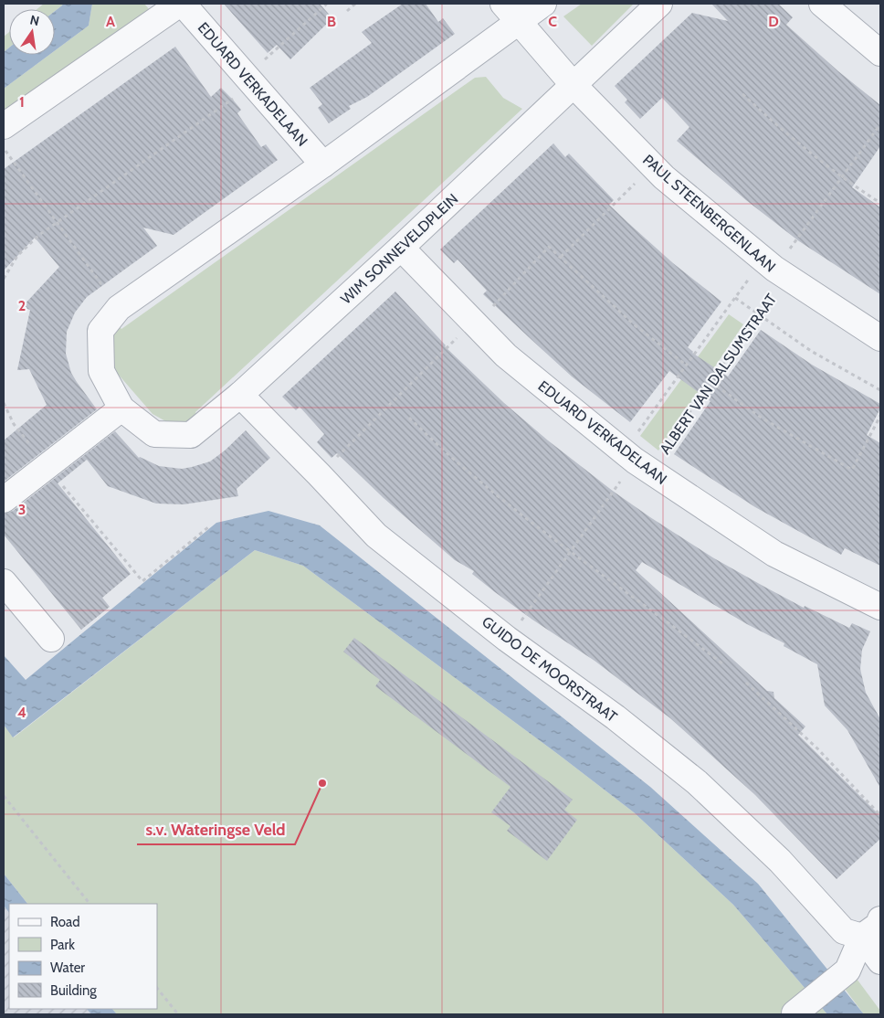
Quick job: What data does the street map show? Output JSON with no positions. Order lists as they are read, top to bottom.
{
  "streets": {
    "street": [
      "EDUARD VERKADELAAN",
      "PAUL STEENBERGENLAAN",
      "WIM SONNEVELDPLEIN",
      "GUIDO DE MOORSTRAAT"
    ],
    "path": ["ALBERT VAN DALSUMSTRAAT"]
  },
  "crossings": [
    ["EDUARD VERKADELAAN", "WIM SONNEVELDPLEIN"],
    ["EDUARD VERKADELAAN", "ALBERT VAN DALSUMSTRAAT"],
    ["PAUL STEENBERGENLAAN", "WIM SONNEVELDPLEIN"],
    ["PAUL STEENBERGENLAAN", "ALBERT VAN DALSUMSTRAAT"],
    ["WIM SONNEVELDPLEIN", "GUIDO DE MOORSTRAAT"],
    ["ALBERT VAN DALSUMSTRAAT", "GUIDO DE MOORSTRAAT"]
  ],
  "places": ["s.v. Wateringse Veld"],
  "legend": [
    "Road",
    "Park",
    "Water",
    "Building"
  ],
  "north": "top",
  "grid": {
    "columns": [
      "A",
      "B",
      "C",
      "D"
    ],
    "rows": [
      "1",
      "2",
      "3",
      "4"
    ]
  }
}
